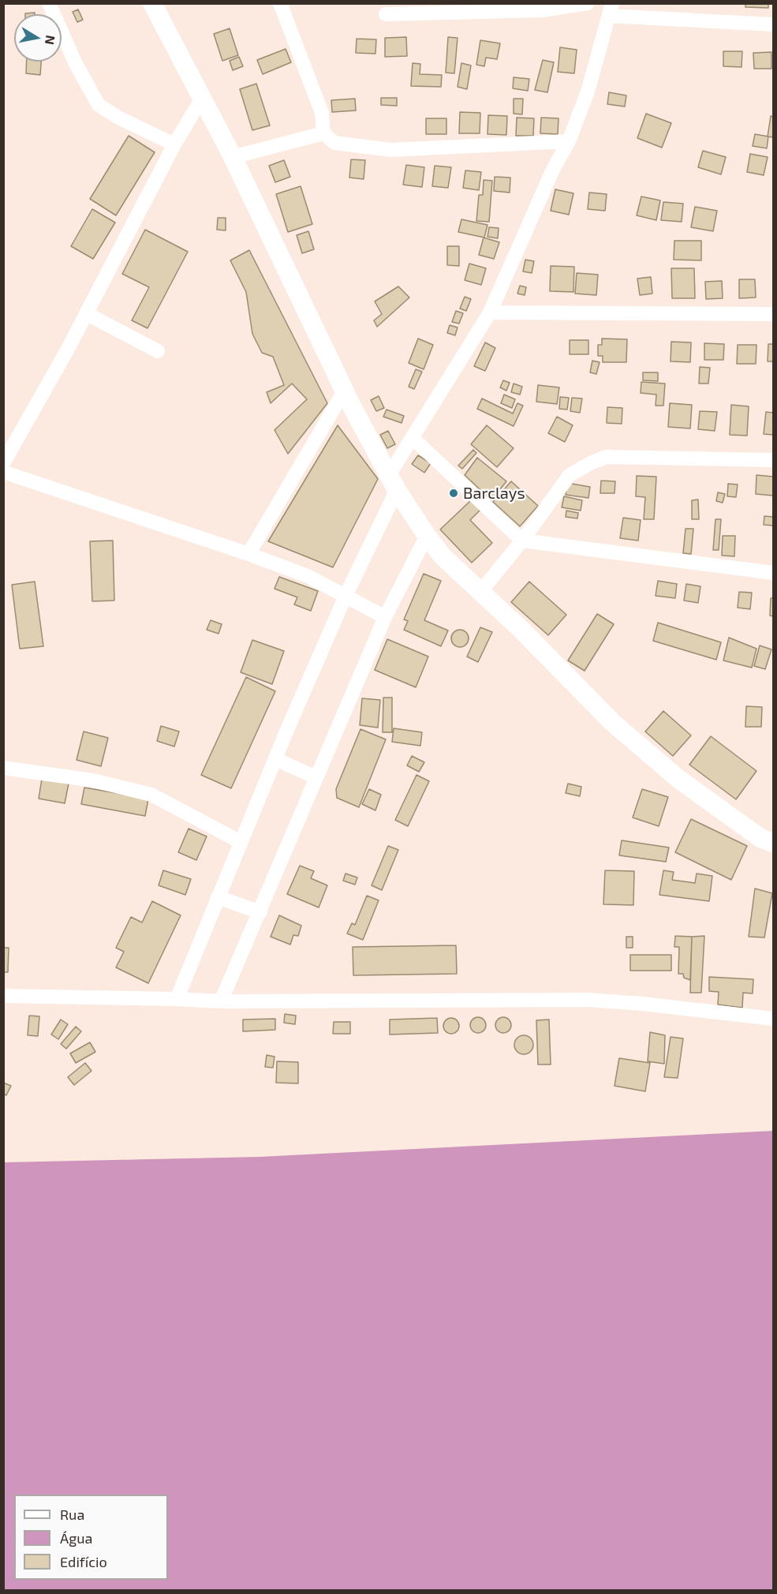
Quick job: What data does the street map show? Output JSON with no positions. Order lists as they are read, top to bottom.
{
  "places": ["Barclays"],
  "legend": ["Rua", "Água", "Edifício"],
  "north": "right"
}
